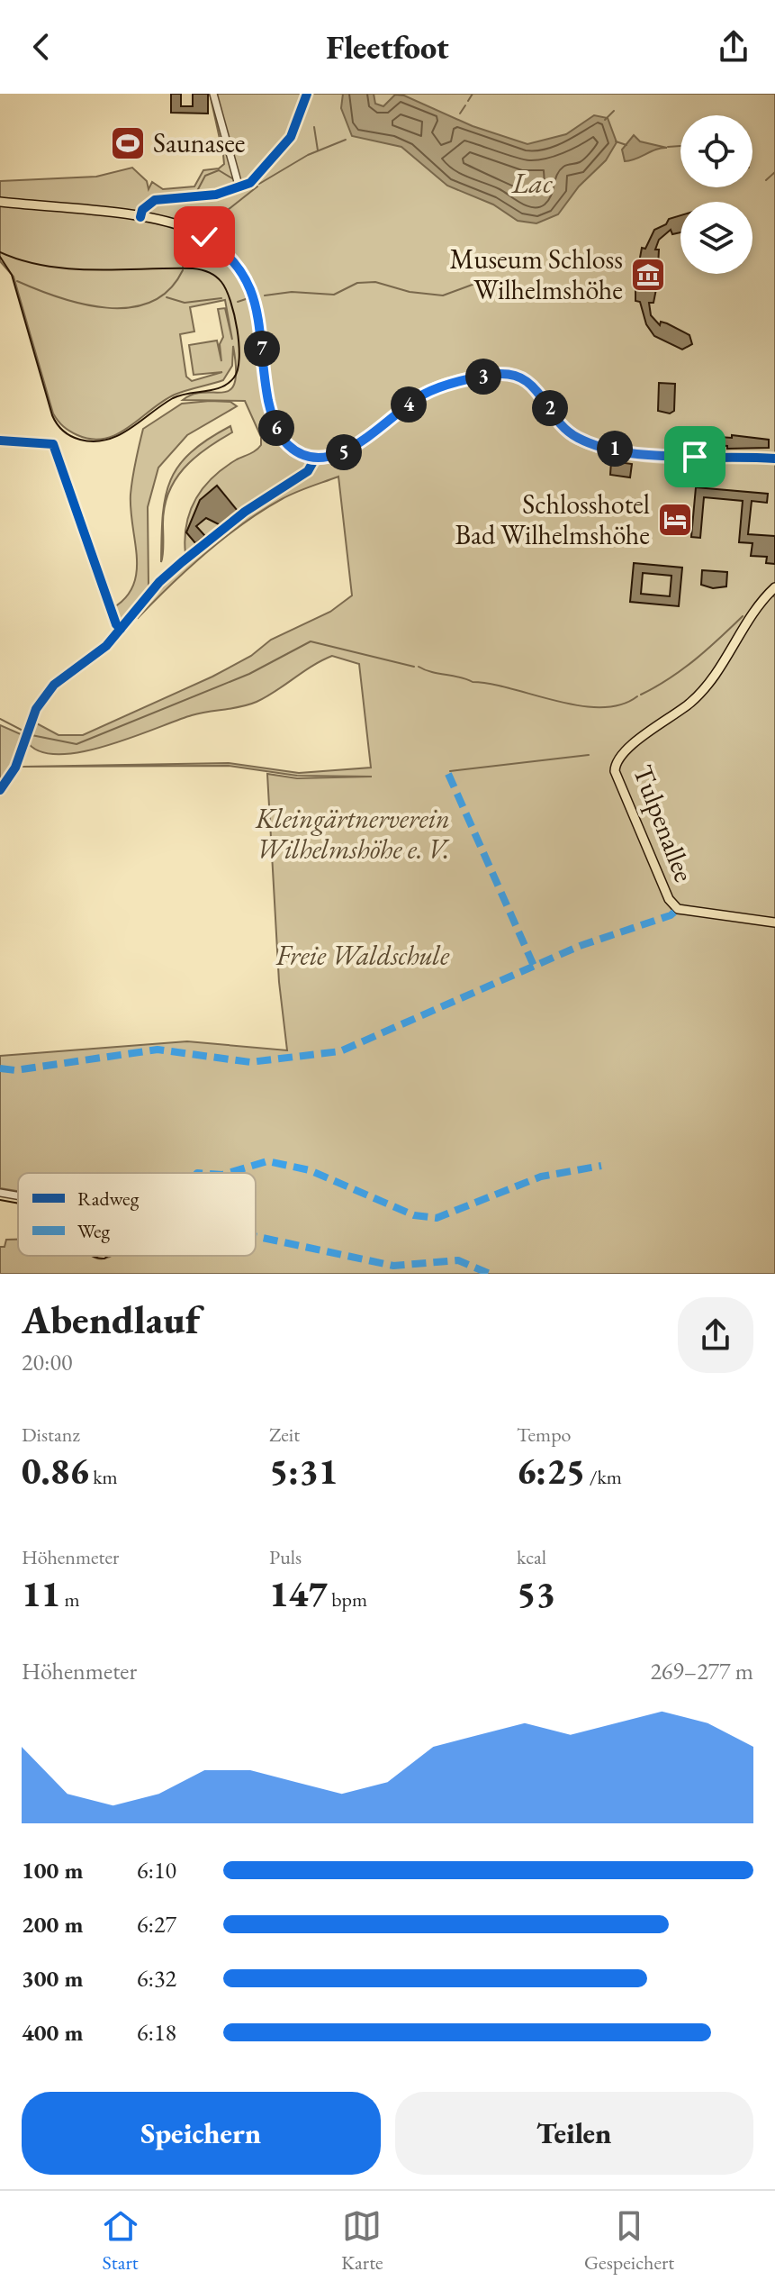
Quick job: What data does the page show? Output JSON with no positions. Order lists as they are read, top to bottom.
{
  "streets": {
    "main road": ["Tulpenallee"]
  },
  "water": ["Lac"],
  "parks": ["Kleingärtnerverein Wilhelmshöhe e. V.", "Freie Waldschule"],
  "places": {
    "sports": ["Saunasee"],
    "museum": ["Museum Schloss Wilhelmshöhe"],
    "hotel": ["Schlosshotel Bad Wilhelmshöhe"]
  },
  "legend": ["Radweg", "Weg"],
  "page": {
    "header": "Fleetfoot",
    "pins": [
      "7",
      "3",
      "4",
      "2",
      "6",
      "1",
      "5"
    ],
    "heading": ["Abendlauf", "20:00"],
    "stats": [
      ["Distanz", "0.86 km"],
      ["Zeit", "5:31"],
      ["Tempo", "6:25 /km"],
      ["Höhenmeter", "11 m"],
      ["Puls", "147 bpm"],
      ["kcal", "53"]
    ],
    "chart": ["Höhenmeter", "269–277 m"],
    "list": [
      {
        "name": "100 m",
        "note": "6:10"
      },
      {
        "name": "200 m",
        "note": "6:27"
      },
      {
        "name": "300 m",
        "note": "6:32"
      },
      {
        "name": "400 m",
        "note": "6:18"
      }
    ],
    "buttons": ["Speichern", "Teilen"],
    "tabs": ["Start", "Karte", "Gespeichert"]
  }
}
